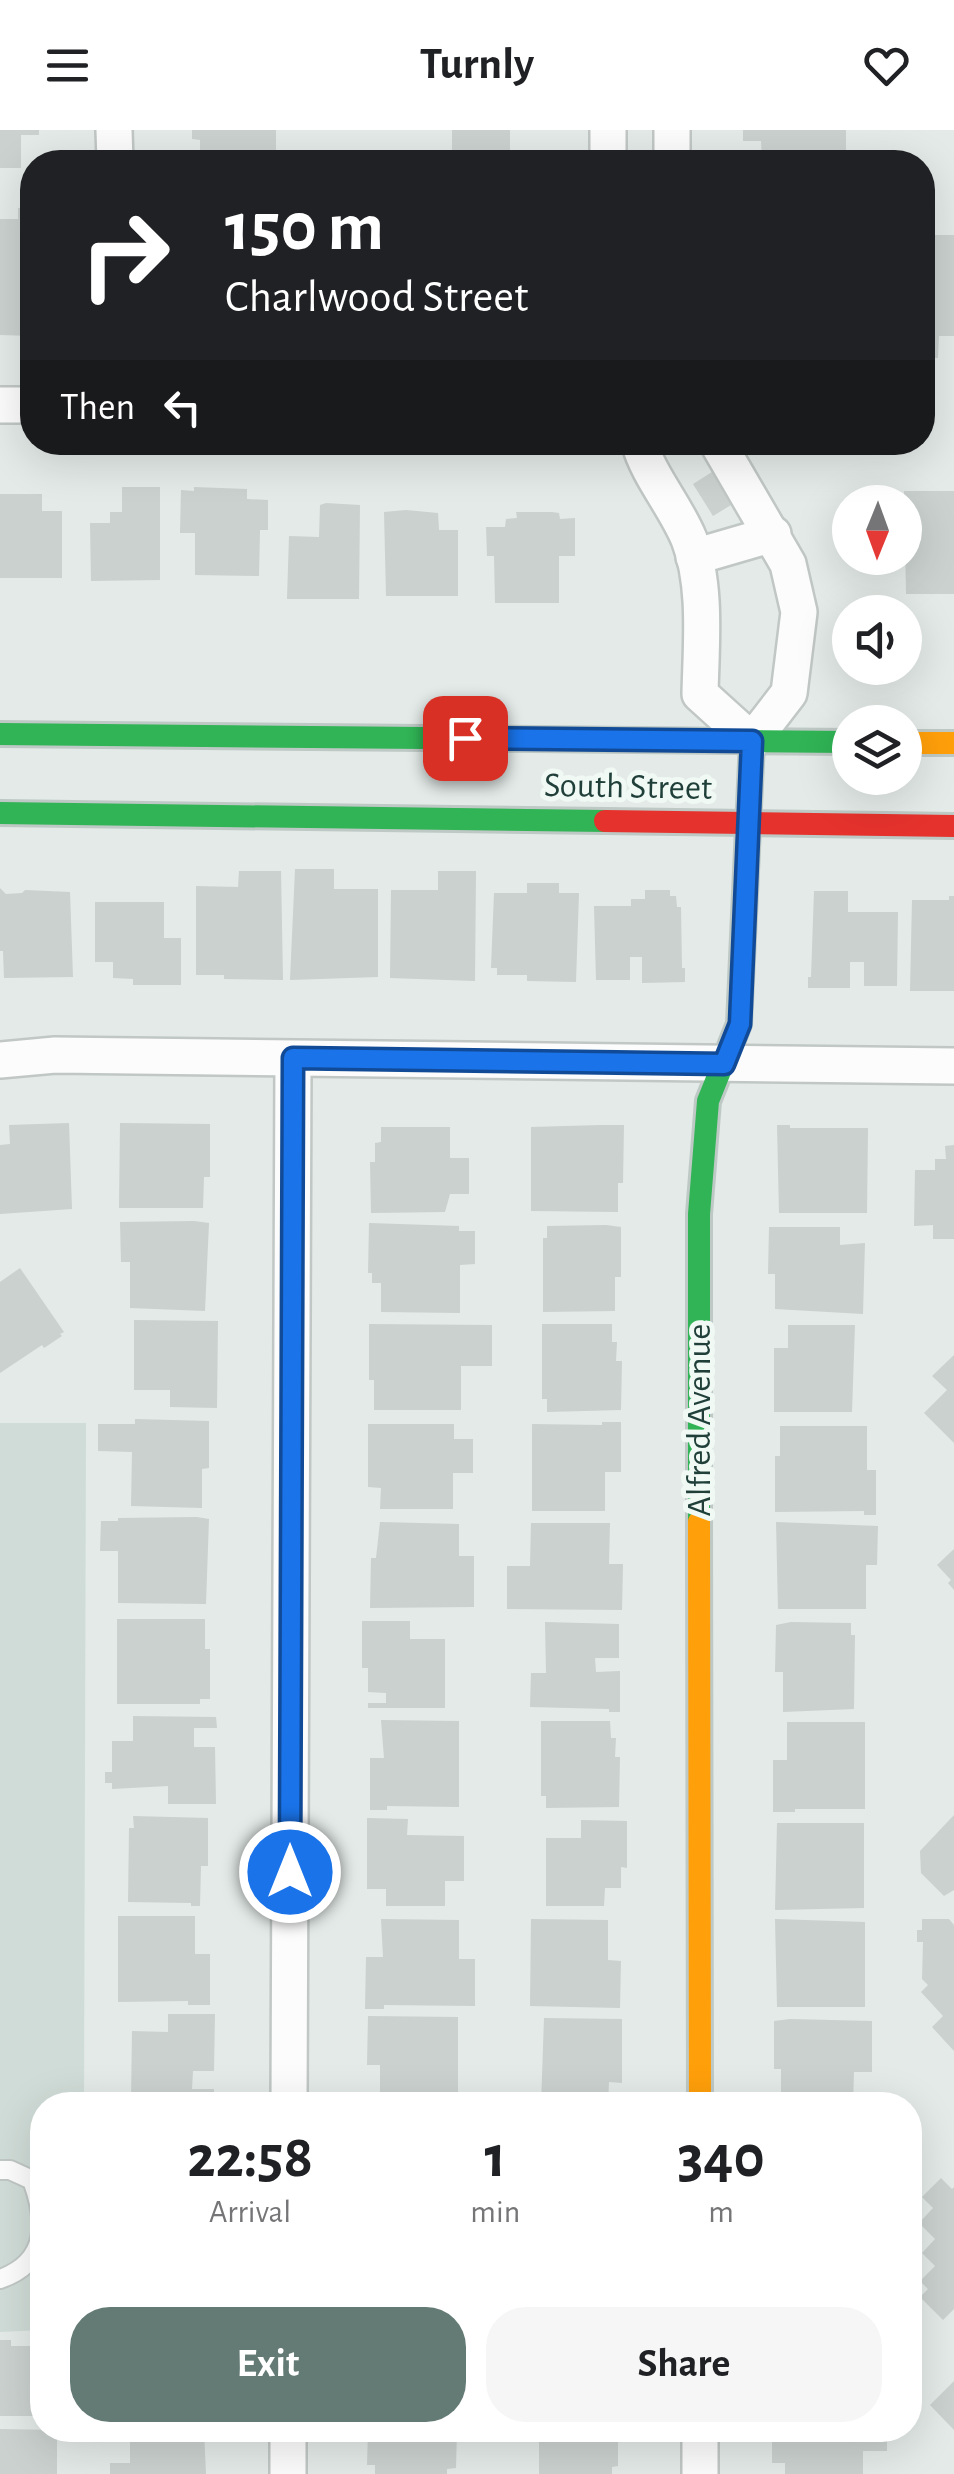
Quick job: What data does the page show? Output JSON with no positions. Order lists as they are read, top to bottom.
{
  "streets": {
    "main road": ["South Street", "Alfred Avenue"]
  },
  "crossings": [
    ["South Street", "Alfred Avenue"]
  ],
  "north": "bottom",
  "page": {
    "header": "Turnly",
    "turn": ["150 m", "Charlwood Street"],
    "then": "Then",
    "eta": [
      "22:58",
      "Arrival",
      "1",
      "min",
      "340",
      "m"
    ],
    "buttons": ["Exit", "Share"]
  }
}
